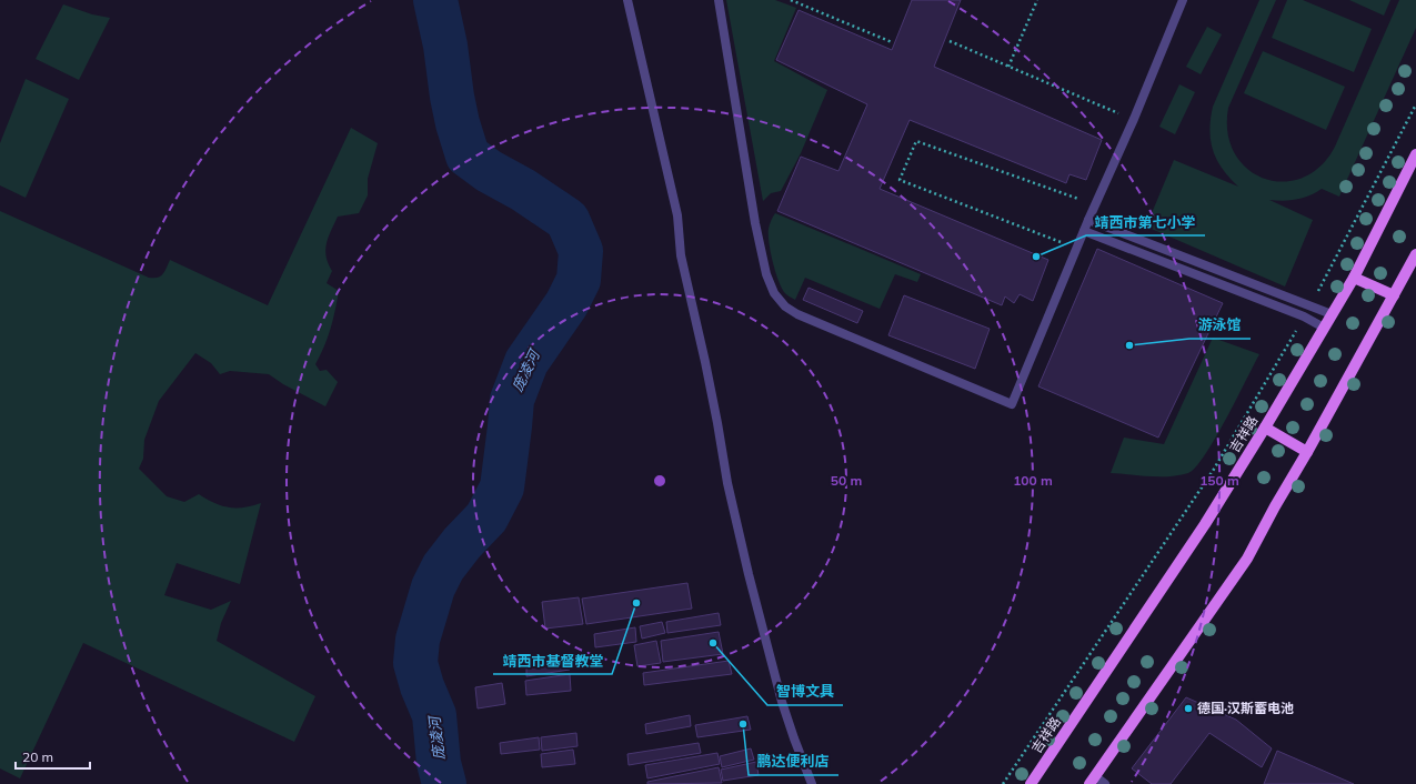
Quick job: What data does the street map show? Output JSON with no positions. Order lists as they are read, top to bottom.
{
  "streets": {
    "main road": ["吉祥路"]
  },
  "water": ["庞凌河"],
  "places": [
    "靖西市第七小学",
    "游泳馆",
    "靖西市基督教堂",
    "智博文具",
    "德国·汉斯蓄电池",
    "鹏达便利店"
  ],
  "scale_bar": "20 m",
  "rings": ["50 m", "100 m", "150 m"]
}
